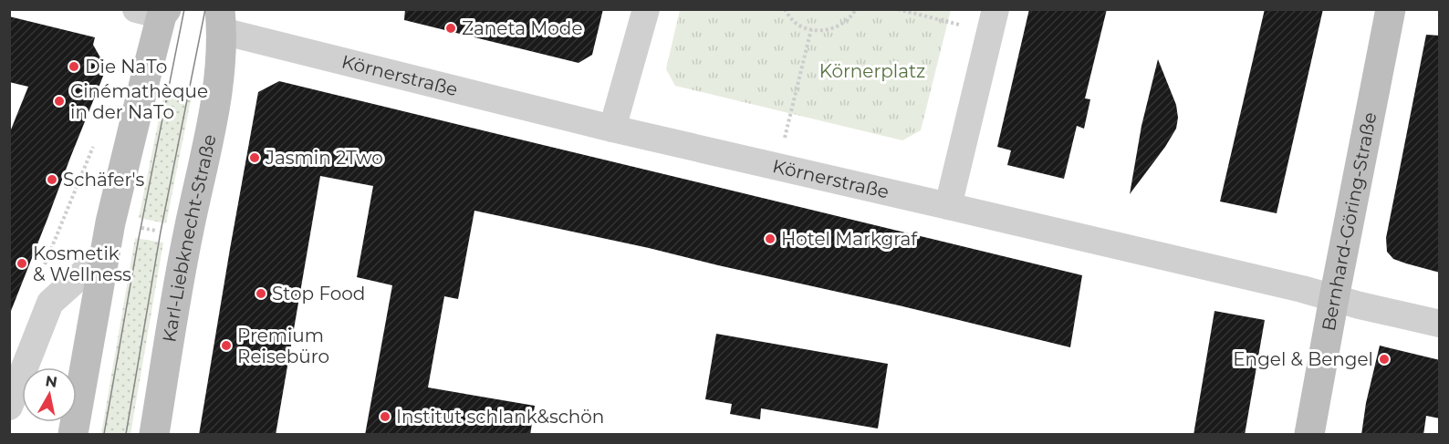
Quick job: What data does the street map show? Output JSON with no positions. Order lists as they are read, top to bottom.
{
  "streets": {
    "main road": ["Bernhard-Göring-Straße", "Karl-Liebknecht-Straße"],
    "street": ["Körnerstraße"]
  },
  "crossings": [
    ["Körnerstraße", "Bernhard-Göring-Straße"],
    ["Körnerstraße", "Karl-Liebknecht-Straße"]
  ],
  "parks": ["Körnerplatz"],
  "places": [
    "Zaneta Mode",
    "Die NaTo",
    "Cinémathèque in der NaTo",
    "Jasmin 2Two",
    "Schäfer's",
    "Hotel Markgraf",
    "Kosmetik & Wellness",
    "Stop Food",
    "Premium Reisebüro",
    "Engel & Bengel",
    "Institut schlank&schön"
  ],
  "north": "top"
}
